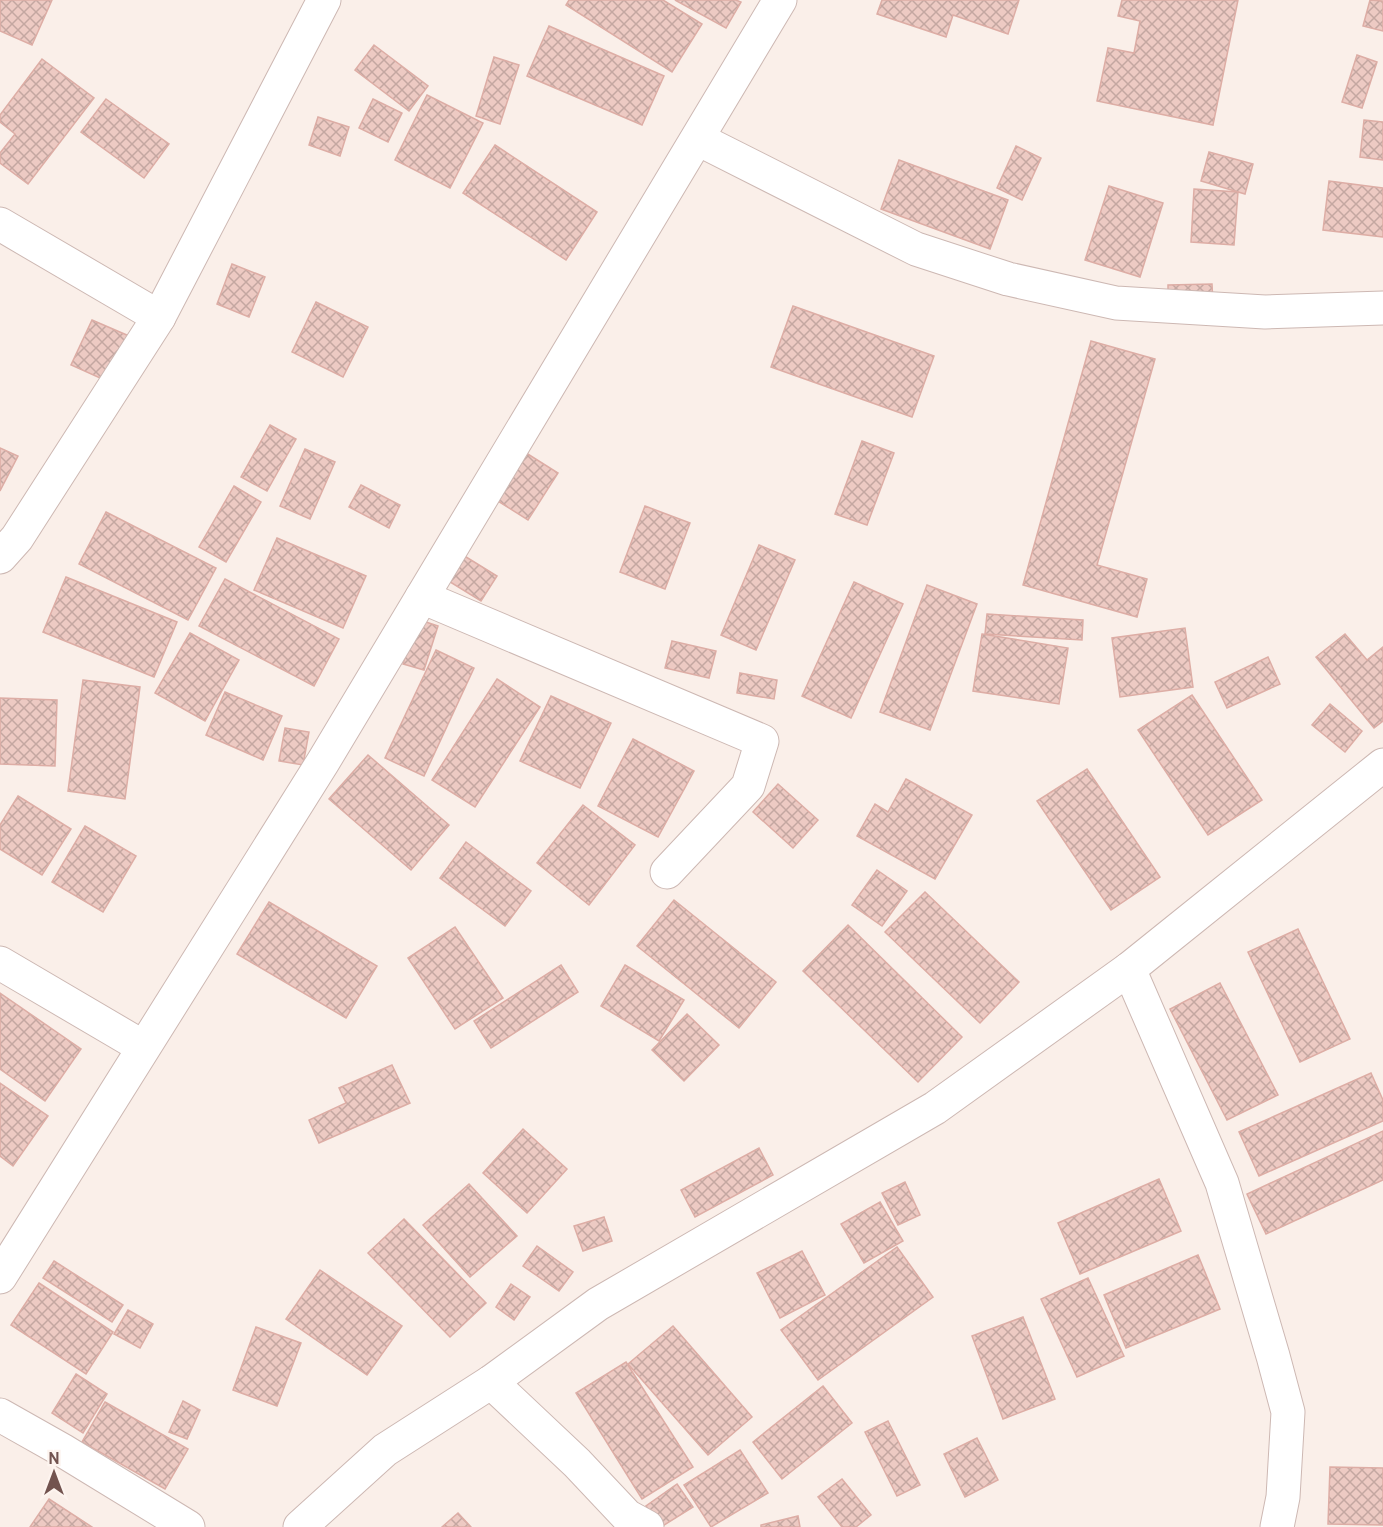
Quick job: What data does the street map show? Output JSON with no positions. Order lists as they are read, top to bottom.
{
  "north": "top"
}
